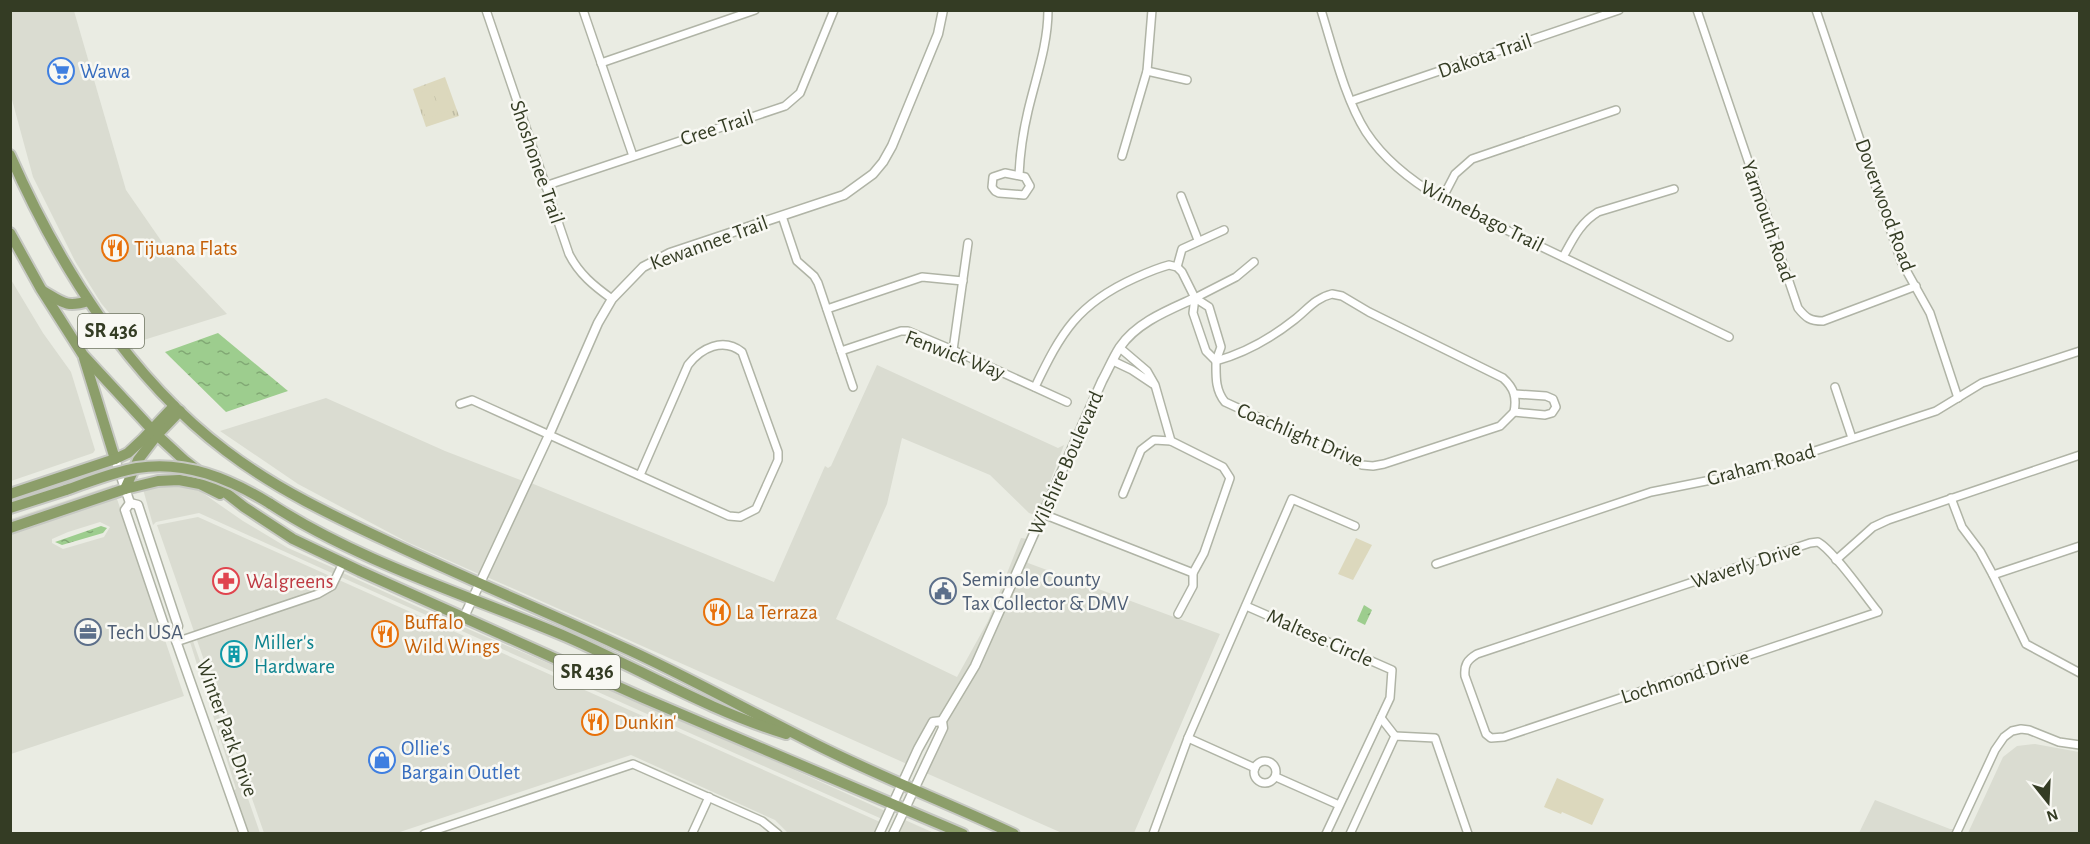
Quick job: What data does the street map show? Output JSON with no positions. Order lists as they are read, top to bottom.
{
  "streets": {
    "main road": ["SR 436", "Winter Park Drive"],
    "street": [
      "Dakota Trail",
      "Cree Trail",
      "Shoshonee Trail",
      "Doverwood Road",
      "Winnebago Trail",
      "Yarmouth Road",
      "Kewannee Trail",
      "Fenwick Way",
      "Coachlight Drive",
      "Wilshire Boulevard",
      "Graham Road",
      "Waverly Drive",
      "Maltese Circle",
      "Lochmond Drive"
    ]
  },
  "crossings": [
    ["Dakota Trail", "Winnebago Trail"],
    ["Cree Trail", "Shoshonee Trail"],
    ["Shoshonee Trail", "Kewannee Trail"],
    ["Doverwood Road", "Yarmouth Road"],
    ["Doverwood Road", "Graham Road"],
    ["Kewannee Trail", "SR 436"],
    ["SR 436", "Wilshire Boulevard"],
    ["SR 436", "Winter Park Drive"],
    ["Coachlight Drive", "Wilshire Boulevard"],
    ["Waverly Drive", "Lochmond Drive"]
  ],
  "places": {
    "supermarket": ["Wawa"],
    "restaurant": [
      "Tijuana Flats",
      "La Terraza",
      "Buffalo Wild Wings",
      "Dunkin'"
    ],
    "pharmacy": ["Walgreens"],
    "public building": ["Seminole County Tax Collector & DMV"],
    "office": ["Tech USA"],
    "building": ["Miller's Hardware"],
    "shop": ["Ollie's Bargain Outlet"]
  },
  "north": "bottom"
}
